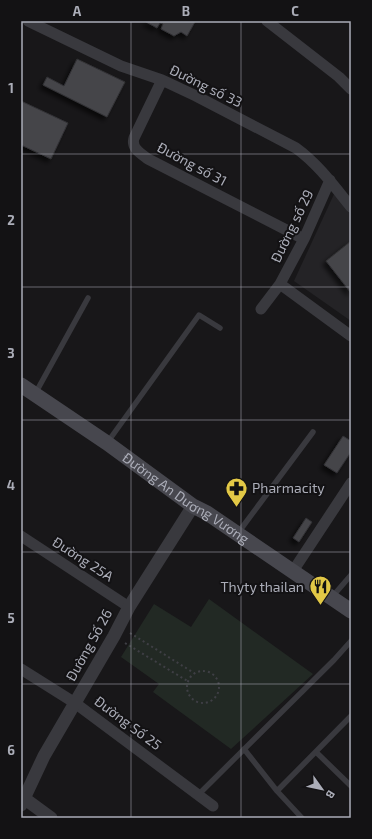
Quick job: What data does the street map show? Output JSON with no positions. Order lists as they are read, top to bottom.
{
  "streets": {
    "main road": ["Đường An Dương Vương"],
    "street": [
      "Đường số 33",
      "Đường số 31",
      "Đường số 29",
      "Đường 25A",
      "Đường Số 26",
      "Đường Số 25"
    ]
  },
  "crossings": [
    ["Đường số 33", "Đường số 31"],
    ["Đường số 33", "Đường số 29"],
    ["Đường số 31", "Đường số 29"],
    ["Đường An Dương Vương", "Đường Số 26"],
    ["Đường 25A", "Đường Số 26"],
    ["Đường Số 26", "Đường Số 25"]
  ],
  "places": {
    "pharmacy": ["Pharmacity"],
    "restaurant": ["Thyty thailan"]
  },
  "north": "bottom right",
  "grid": {
    "columns": ["A", "B", "C"],
    "rows": [
      "1",
      "2",
      "3",
      "4",
      "5",
      "6"
    ]
  }
}
